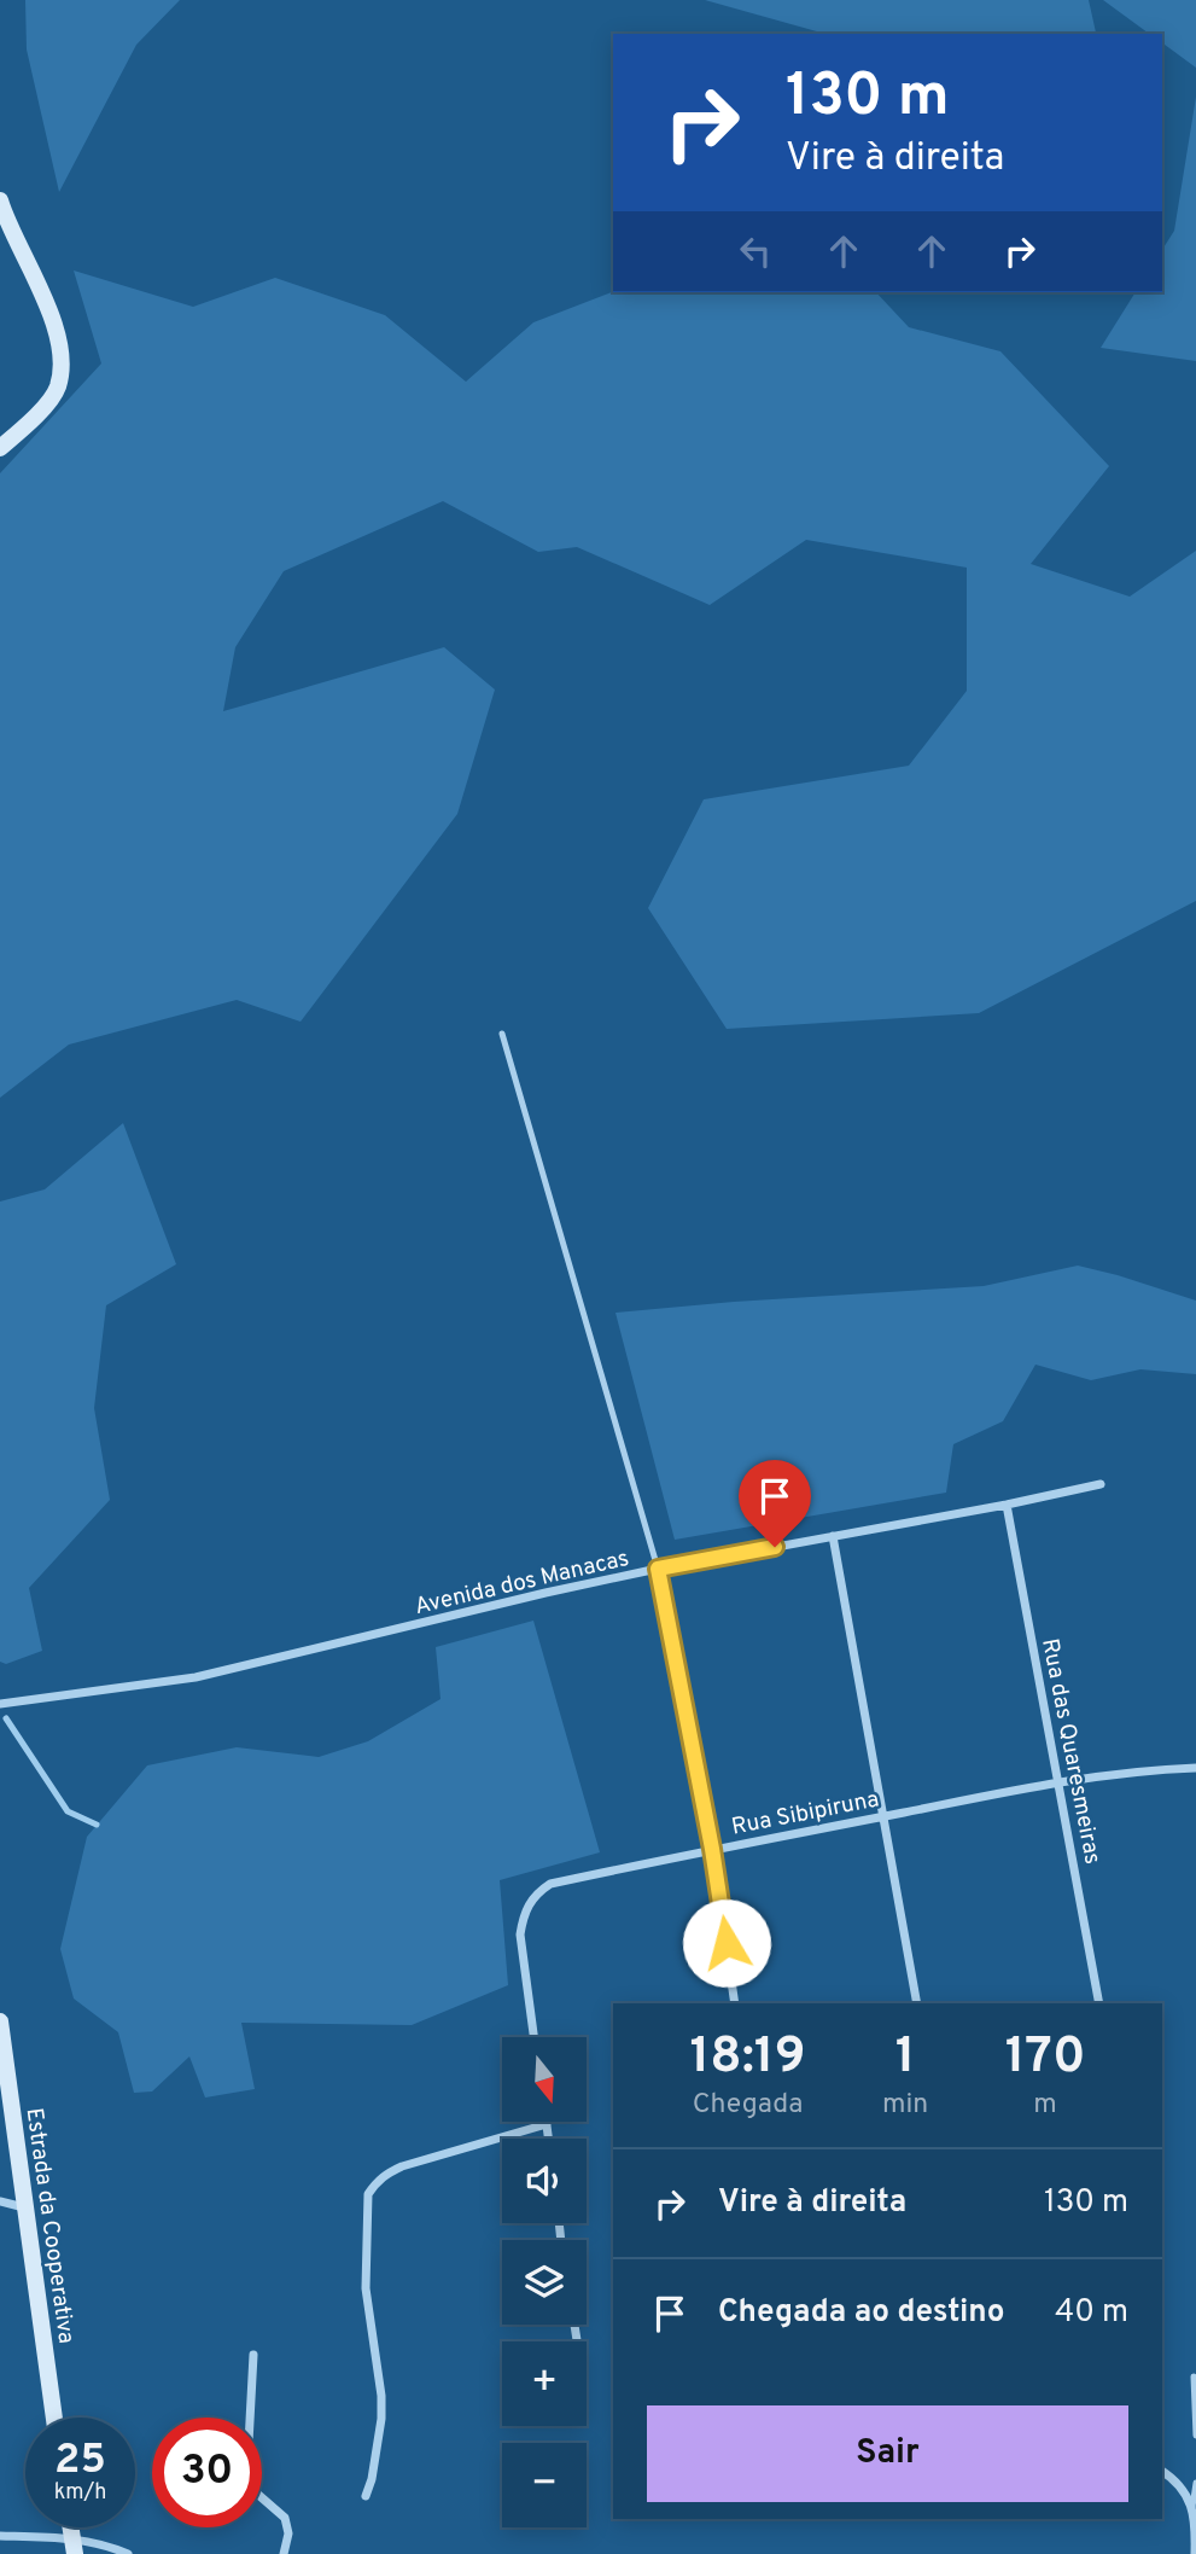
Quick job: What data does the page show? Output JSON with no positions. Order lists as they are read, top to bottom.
{
  "streets": {
    "main road": ["Estrada da Cooperativa"],
    "street": ["Avenida dos Manacas", "Rua das Quaresmeiras", "Rua Sibipiruna"]
  },
  "crossings": [
    ["Avenida dos Manacas", "Rua das Quaresmeiras"],
    ["Rua das Quaresmeiras", "Rua Sibipiruna"]
  ],
  "north": "bottom",
  "page": {
    "turn": ["130 m", "Vire à direita"],
    "eta": [
      "18:19",
      "Chegada",
      "1",
      "min",
      "170",
      "m"
    ],
    "map_buttons": ["+", "−"],
    "list": [
      {
        "name": "Vire à direita",
        "value": "130 m"
      },
      {
        "name": "Chegada ao destino",
        "value": "40 m"
      }
    ],
    "buttons": "Sair",
    "speed": "25 km/h",
    "limit": "30"
  }
}
